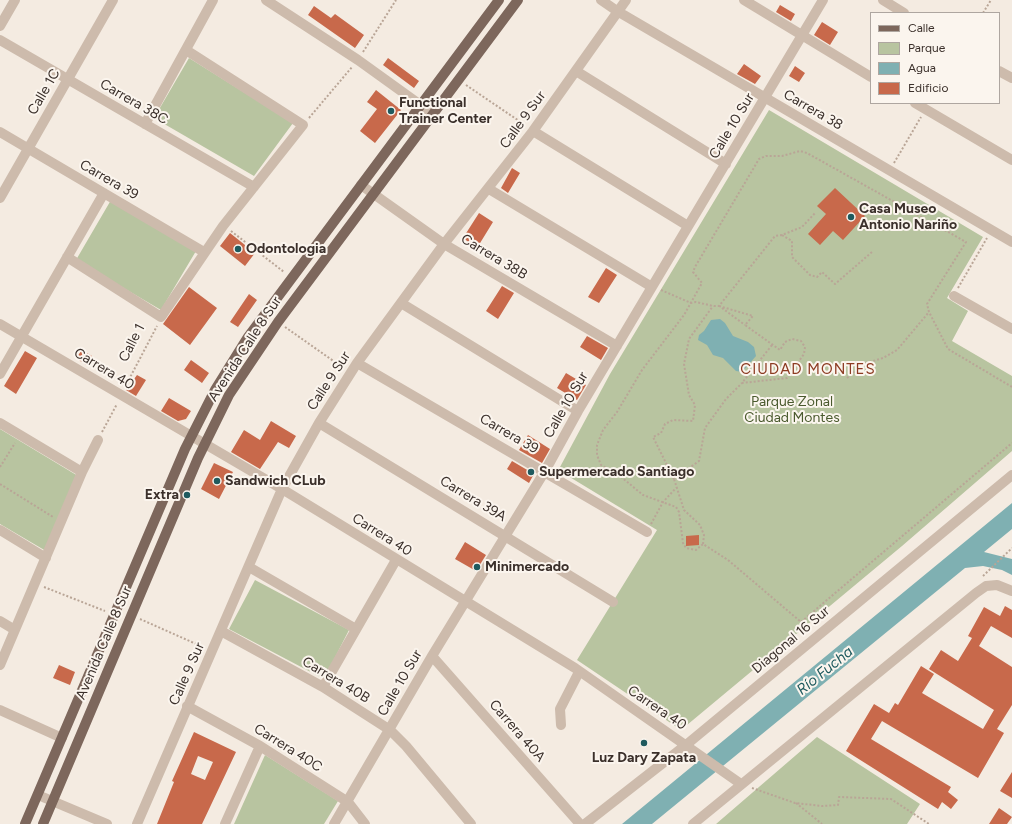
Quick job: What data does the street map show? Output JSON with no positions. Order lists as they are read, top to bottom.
{
  "streets": {
    "main road": ["Avenida Calle 8 Sur"],
    "street": [
      "Calle 1C",
      "Carrera 38C",
      "Carrera 38",
      "Calle 9 Sur",
      "Calle 10 Sur",
      "Carrera 39",
      "Carrera 38B",
      "Calle 1",
      "Carrera 40",
      "Carrera 39A",
      "Diagonal 16 Sur",
      "Carrera 40B",
      "Carrera 40A",
      "Carrera 40C"
    ]
  },
  "crossings": [
    ["Calle 1C", "Carrera 38C"],
    ["Calle 1C", "Carrera 39"],
    ["Carrera 38C", "Calle 1"],
    ["Carrera 38", "Calle 9 Sur"],
    ["Carrera 38", "Calle 10 Sur"],
    ["Calle 9 Sur", "Carrera 39"],
    ["Calle 9 Sur", "Carrera 38B"],
    ["Calle 9 Sur", "Carrera 40"],
    ["Calle 9 Sur", "Carrera 39A"],
    ["Calle 9 Sur", "Carrera 40B"],
    ["Calle 9 Sur", "Carrera 40C"],
    ["Calle 10 Sur", "Carrera 39"],
    ["Calle 10 Sur", "Carrera 38B"],
    ["Calle 10 Sur", "Carrera 40"],
    ["Calle 10 Sur", "Carrera 39A"],
    ["Calle 10 Sur", "Carrera 40B"],
    ["Calle 10 Sur", "Carrera 40A"],
    ["Calle 10 Sur", "Carrera 40C"],
    ["Carrera 39", "Calle 1"],
    ["Carrera 38B", "Avenida Calle 8 Sur"],
    ["Calle 1", "Carrera 40"],
    ["Avenida Calle 8 Sur", "Carrera 40"],
    ["Carrera 40", "Diagonal 16 Sur"]
  ],
  "districts": ["CIUDAD MONTES"],
  "water": ["Río Fucha"],
  "parks": ["Parque Zonal Ciudad Montes"],
  "places": [
    "Functional Trainer Center",
    "Casa Museo Antonio Nariño",
    "Odontologia",
    "Supermercado Santiago",
    "Sandwich CLub",
    "Extra",
    "Minimercado",
    "Luz Dary Zapata"
  ],
  "legend": [
    "Calle",
    "Parque",
    "Agua",
    "Edificio"
  ]
}
